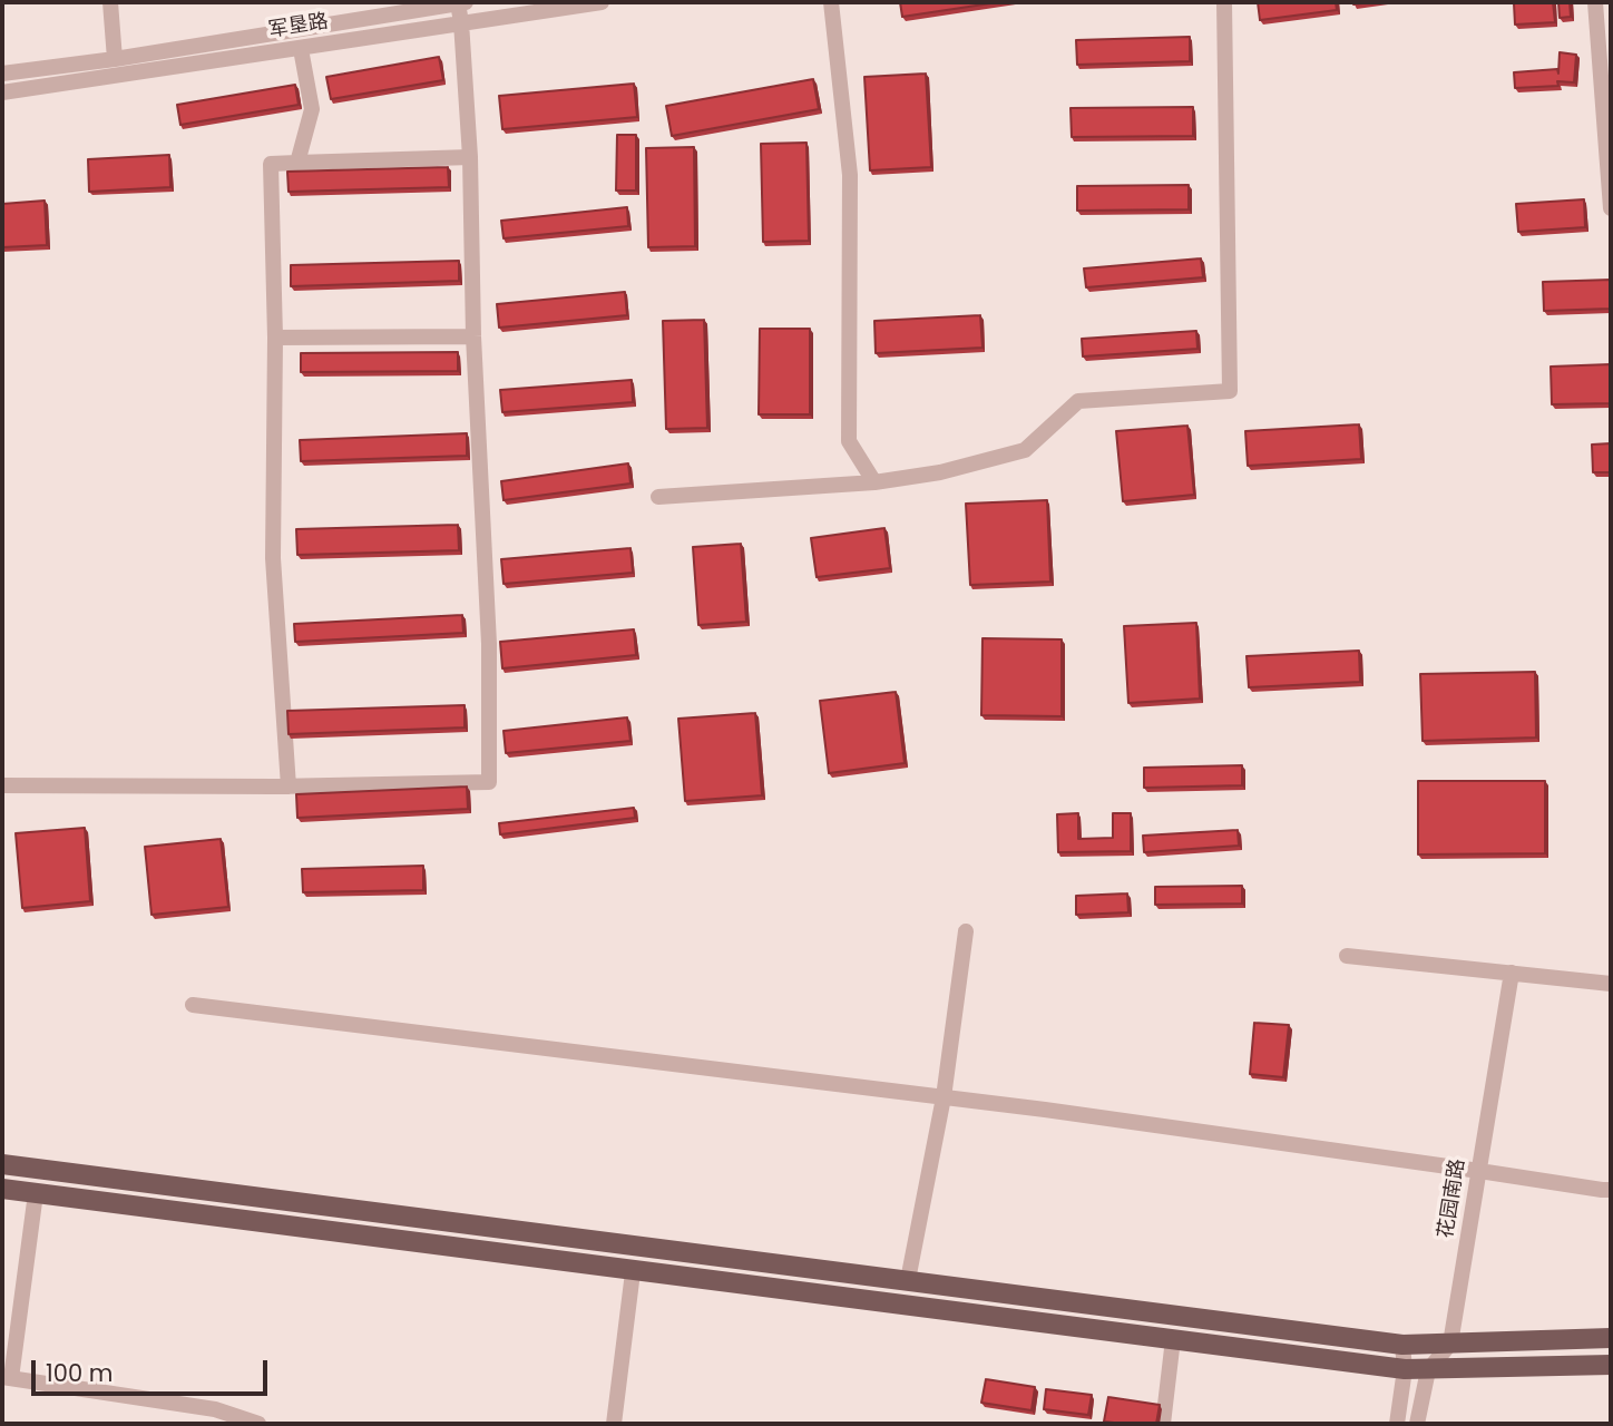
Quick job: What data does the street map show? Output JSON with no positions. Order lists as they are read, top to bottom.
{
  "streets": {
    "street": ["军垦路", "花园南路"]
  },
  "scale_bar": "100 m"
}
